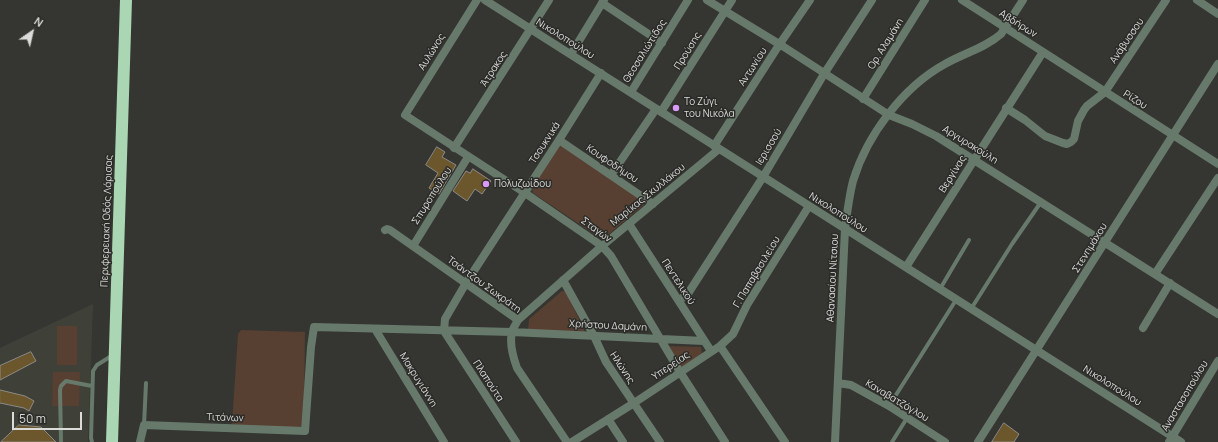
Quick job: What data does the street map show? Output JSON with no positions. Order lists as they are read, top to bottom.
{
  "streets": {
    "highway": ["Περιφερειακή Οδός Λάρισας"],
    "street": [
      "Αβδήρων",
      "Νικολοπούλου",
      "Ανάβυσσου",
      "Ορ. Αλαμάνη",
      "Θεσσαλιώτιδος",
      "Προύσης",
      "Αυλώνος",
      "Αντωνίου",
      "Άτρακος",
      "Ρίζου",
      "Τσουκνικά",
      "Αργυρακούλη",
      "Ιερισσού",
      "Κουφοδήμου",
      "Βεργίνας",
      "Μαρίκας Σκυλλάκου",
      "Σπυροπούλου",
      "Σταγών",
      "Στενημάχου",
      "Γ. Παπαβασιλείου",
      "Αθανασίου Νίτσιου",
      "Πεντελικού",
      "Τσάντζου Σωκράτη",
      "Χρήστου Δαμάνη",
      "Υπερείας",
      "Ηλώνης",
      "Μακρυγιάννη",
      "Πλαπούτα",
      "Αναστασοπούλου",
      "Καναβατζόγλου",
      "Τιτάνων"
    ]
  },
  "crossings": [
    ["Αβδήρων", "Ρίζου"],
    ["Αβδήρων", "Βεργίνας"],
    ["Αβδήρων", "Αθανασίου Νίτσιου"],
    ["Νικολοπούλου", "Θεσσαλιώτιδος"],
    ["Νικολοπούλου", "Προύσης"],
    ["Νικολοπούλου", "Αντωνίου"],
    ["Νικολοπούλου", "Άτρακος"],
    ["Νικολοπούλου", "Τσουκνικά"],
    ["Νικολοπούλου", "Ιερισσού"],
    ["Νικολοπούλου", "Βεργίνας"],
    ["Νικολοπούλου", "Μαρίκας Σκυλλάκου"],
    ["Νικολοπούλου", "Στενημάχου"],
    ["Νικολοπούλου", "Γ. Παπαβασιλείου"],
    ["Νικολοπούλου", "Αθανασίου Νίτσιου"],
    ["Νικολοπούλου", "Αναστασοπούλου"],
    ["Ανάβυσσου", "Ρίζου"],
    ["Ορ. Αλαμάνη", "Αργυρακούλη"],
    ["Προύσης", "Αργυρακούλη"],
    ["Προύσης", "Κουφοδήμου"],
    ["Αυλώνος", "Σταγών"],
    ["Αντωνίου", "Αργυρακούλη"],
    ["Αντωνίου", "Μαρίκας Σκυλλάκου"],
    ["Άτρακος", "Σταγών"],
    ["Ρίζου", "Βεργίνας"],
    ["Ρίζου", "Στενημάχου"],
    ["Τσουκνικά", "Κουφοδήμου"],
    ["Τσουκνικά", "Σταγών"],
    ["Τσουκνικά", "Τσάντζου Σωκράτη"],
    ["Τσουκνικά", "Χρήστου Δαμάνη"],
    ["Τσουκνικά", "Πλαπούτα"],
    ["Αργυρακούλη", "Ιερισσού"],
    ["Αργυρακούλη", "Βεργίνας"],
    ["Αργυρακούλη", "Στενημάχου"],
    ["Αργυρακούλη", "Αθανασίου Νίτσιου"],
    ["Ιερισσού", "Πεντελικού"],
    ["Κουφοδήμου", "Μαρίκας Σκυλλάκου"],
    ["Μαρίκας Σκυλλάκου", "Σταγών"],
    ["Μαρίκας Σκυλλάκου", "Πεντελικού"],
    ["Μαρίκας Σκυλλάκου", "Τσάντζου Σωκράτη"],
    ["Μαρίκας Σκυλλάκου", "Ηλώνης"],
    ["Σπυροπούλου", "Σταγών"],
    ["Σπυροπούλου", "Τσάντζου Σωκράτη"],
    ["Σταγών", "Χρήστου Δαμάνη"],
    ["Σταγών", "Υπερείας"],
    ["Γ. Παπαβασιλείου", "Υπερείας"],
    ["Αθανασίου Νίτσιου", "Καναβατζόγλου"],
    ["Πεντελικού", "Χρήστου Δαμάνη"],
    ["Πεντελικού", "Υπερείας"],
    ["Τσάντζου Σωκράτη", "Χρήστου Δαμάνη"],
    ["Χρήστου Δαμάνη", "Ηλώνης"],
    ["Χρήστου Δαμάνη", "Μακρυγιάννη"],
    ["Χρήστου Δαμάνη", "Πλαπούτα"],
    ["Χρήστου Δαμάνη", "Τιτάνων"],
    ["Υπερείας", "Ηλώνης"]
  ],
  "places": ["Το Ζύγι του Νικόλα", "Πολυζωίδου"],
  "scale_bar": "50 m",
  "north": "top right"
}
